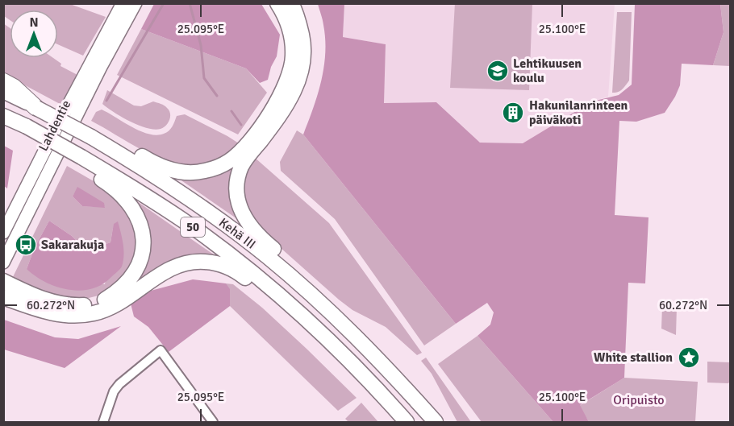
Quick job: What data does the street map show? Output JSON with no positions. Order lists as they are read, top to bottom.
{
  "streets": {
    "highway": ["50", "Kehä III"],
    "main road": ["Lahdentie"]
  },
  "parks": ["Oripuisto"],
  "places": {
    "school or university": ["Lehtikuusen koulu"],
    "building": ["Hakunilanrinteen päiväkoti"],
    "bus stop": ["Sakarakuja"],
    "place": ["White stallion"]
  },
  "north": "top",
  "coordinates": ["25.095°E", "25.100°E", "60.272°N"]
}
